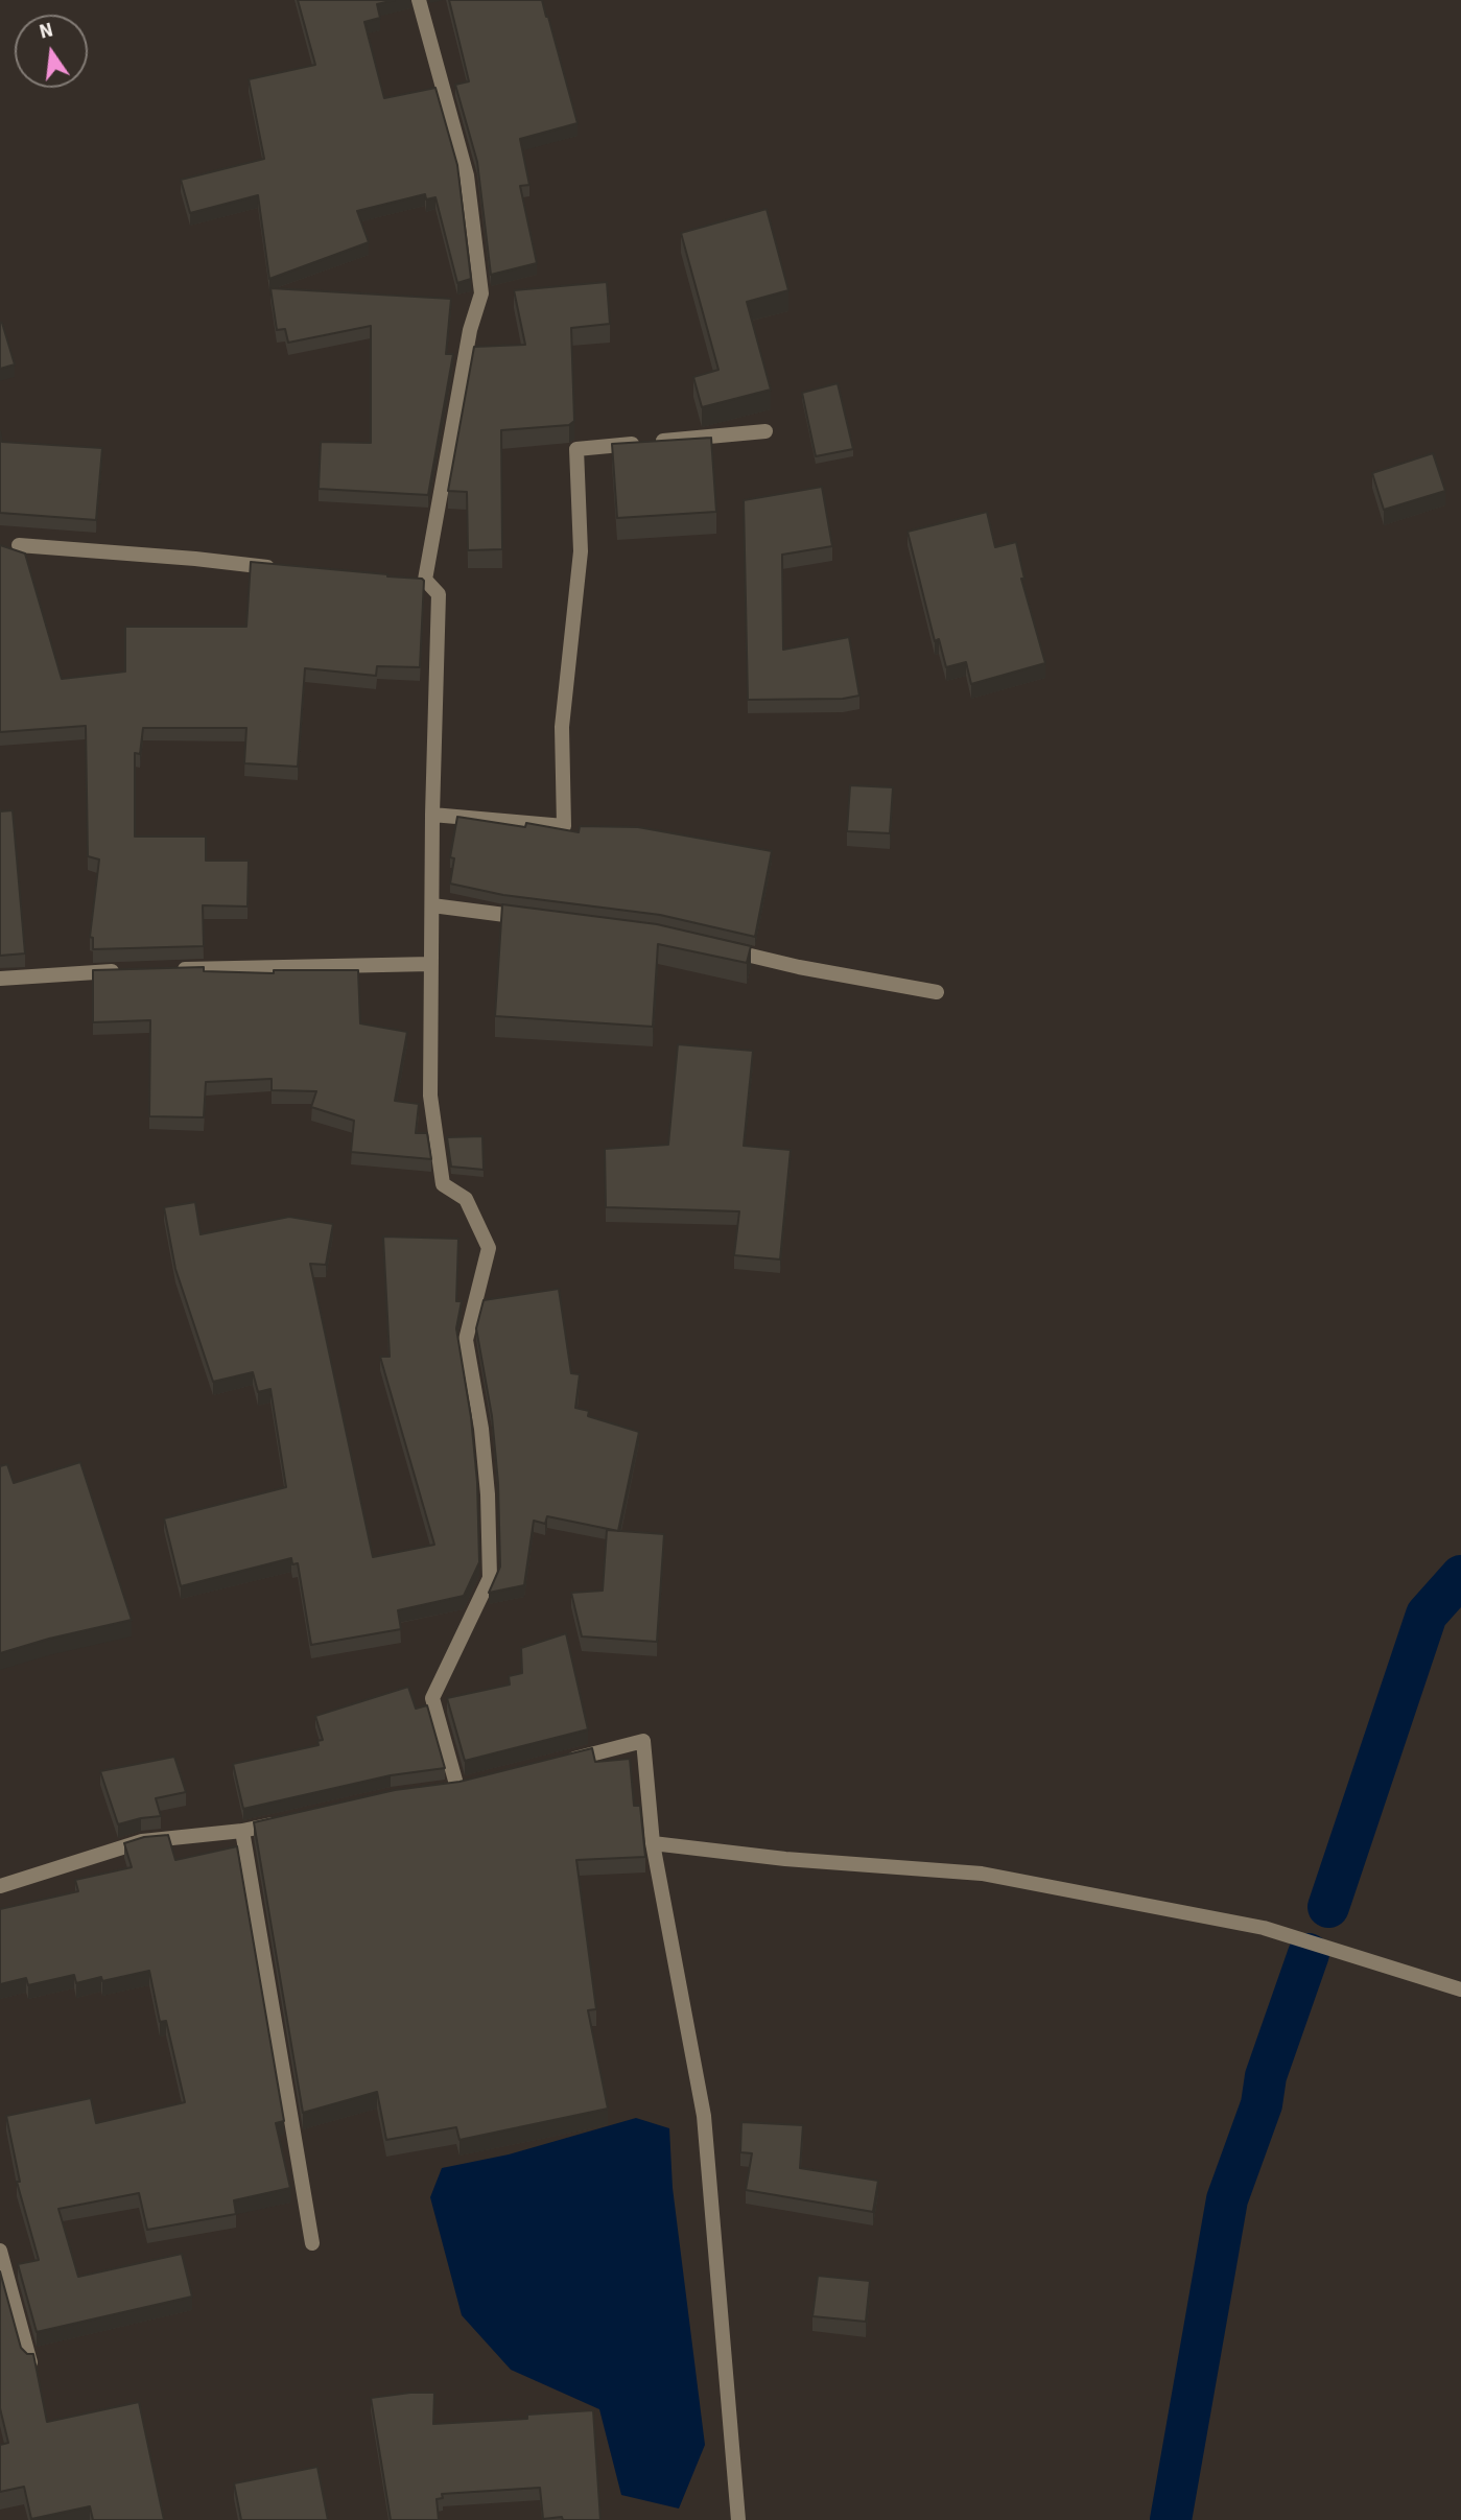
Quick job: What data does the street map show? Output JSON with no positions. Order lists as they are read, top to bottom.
{
  "north": "top"
}
